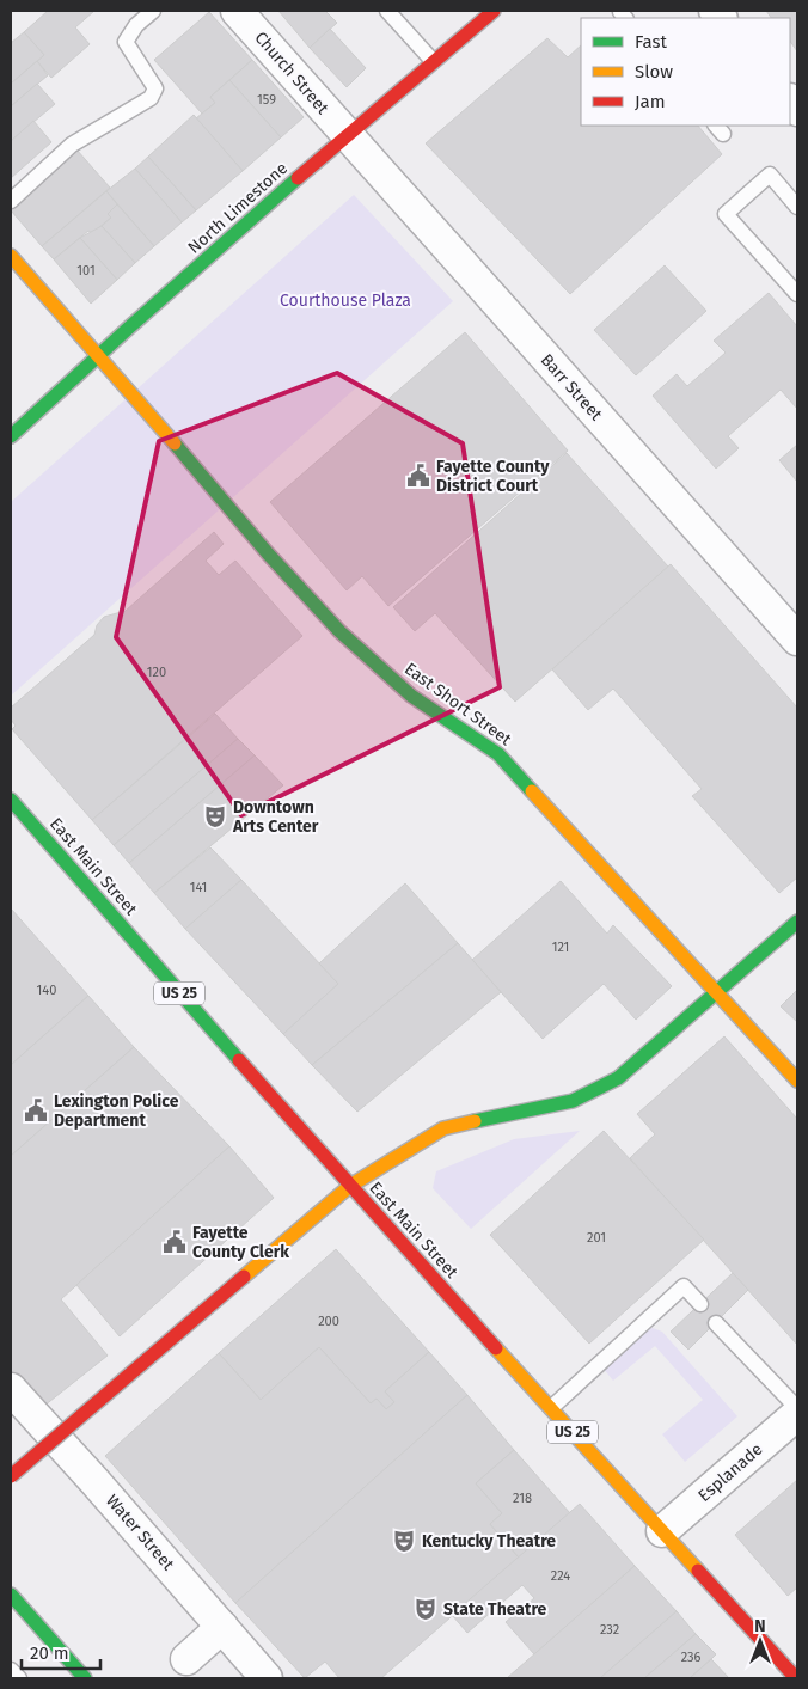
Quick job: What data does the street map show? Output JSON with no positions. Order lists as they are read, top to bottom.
{
  "streets": {
    "main road": [
      "North Limestone",
      "East Short Street",
      "East Main Street",
      "US 25"
    ],
    "street": [
      "Church Street",
      "Barr Street",
      "Esplanade",
      "Water Street"
    ]
  },
  "crossings": [
    ["Church Street", "North Limestone"],
    ["Church Street", "Barr Street"],
    ["North Limestone", "Barr Street"],
    ["North Limestone", "East Short Street"],
    ["East Main Street", "Esplanade"]
  ],
  "parks": ["Courthouse Plaza"],
  "places": {
    "public building": ["Fayette County District Court", "Lexington Police Department", "Fayette County Clerk"],
    "theatre": ["Downtown Arts Center", "Kentucky Theatre", "State Theatre"]
  },
  "house_numbers": [
    "159",
    "101",
    "120",
    "141",
    "121",
    "140",
    "201",
    "200",
    "218",
    "224",
    "232",
    "236"
  ],
  "legend": ["Fast", "Slow", "Jam"],
  "scale_bar": "20 m",
  "north": "top"
}
